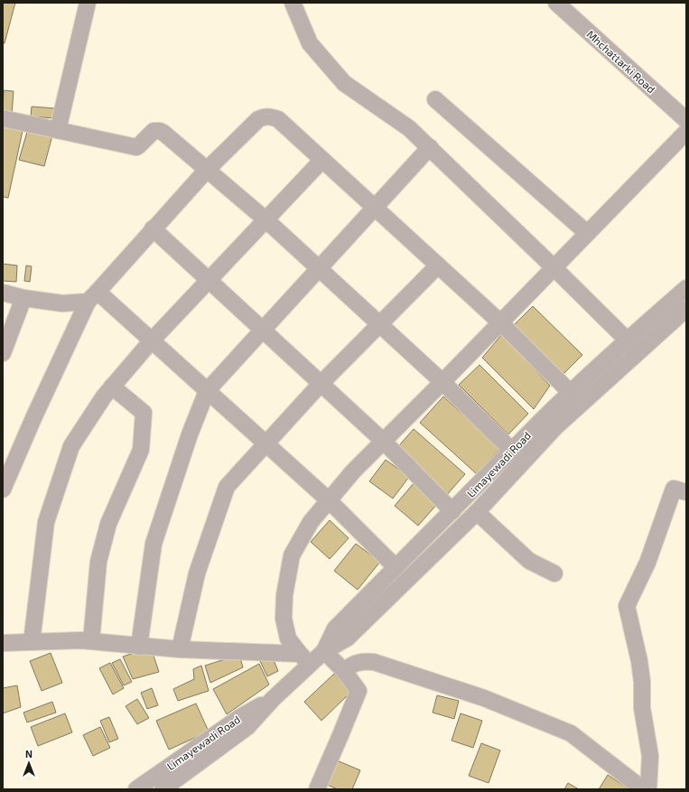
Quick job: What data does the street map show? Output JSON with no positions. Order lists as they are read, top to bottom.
{
  "streets": {
    "street": ["Mhchattarki Road", "Limayewadi Road"]
  },
  "north": "top"
}
